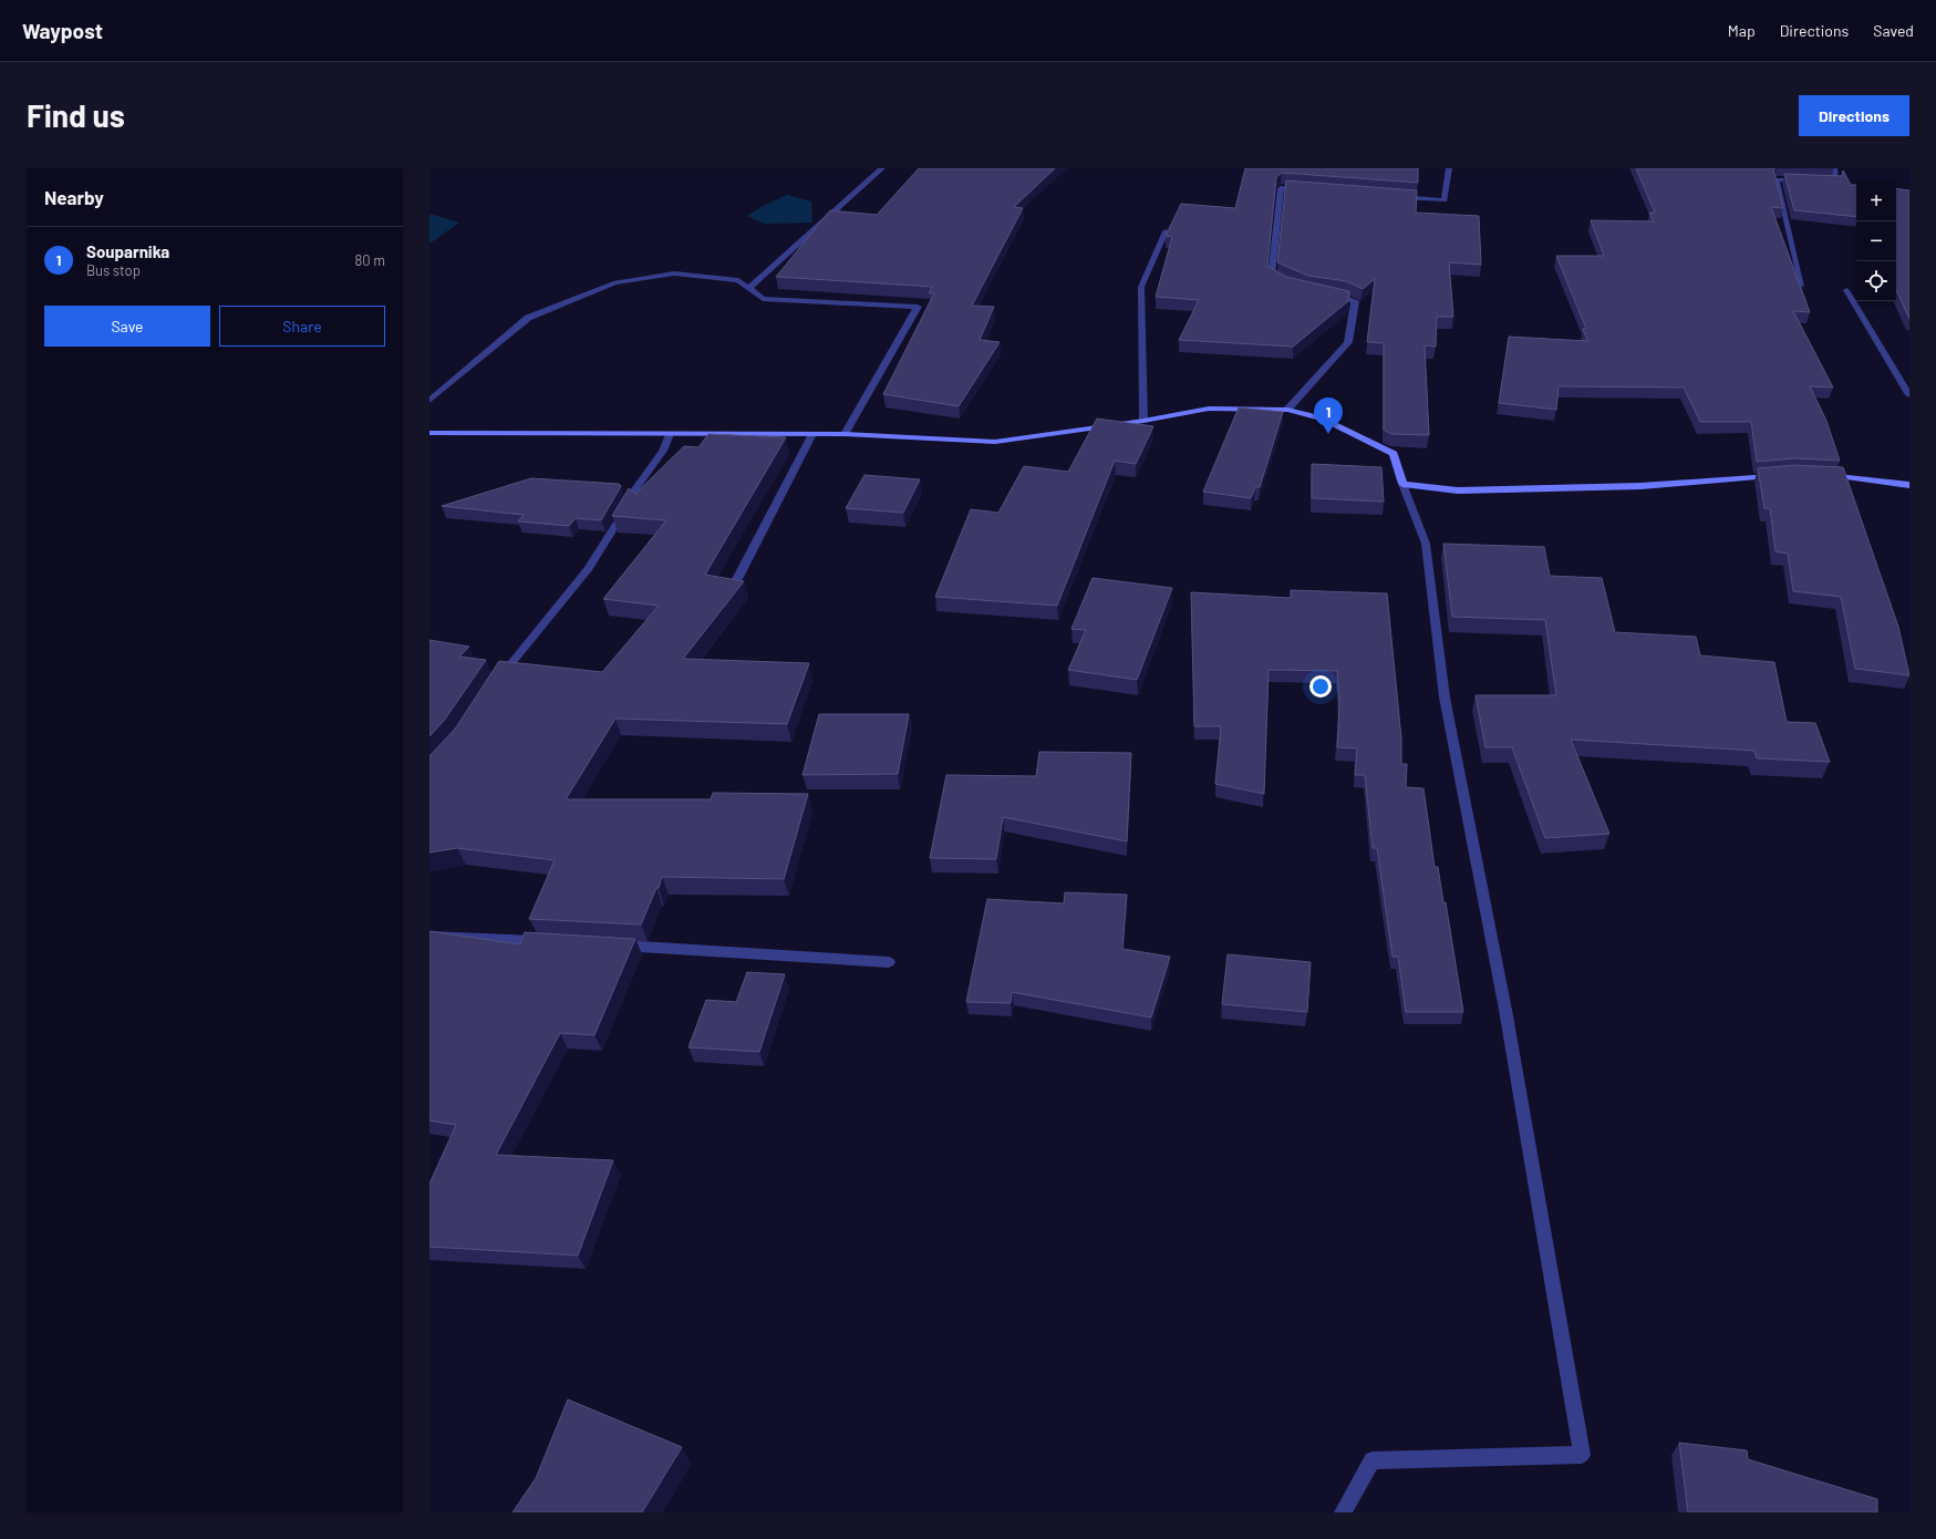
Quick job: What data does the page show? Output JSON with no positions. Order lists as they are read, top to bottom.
{
  "page": {
    "header": "Waypost",
    "nav": ["Map", "Directions", "Saved"],
    "buttons": [
      "Directions",
      ["Save", "Share"]
    ],
    "title": "Find us",
    "heading": "Nearby",
    "map_buttons": ["+", "−"],
    "list": [
      {
        "mark": "1",
        "name": "Souparnika",
        "note": "Bus stop",
        "value": "80 m"
      }
    ],
    "pins": "1"
  }
}
